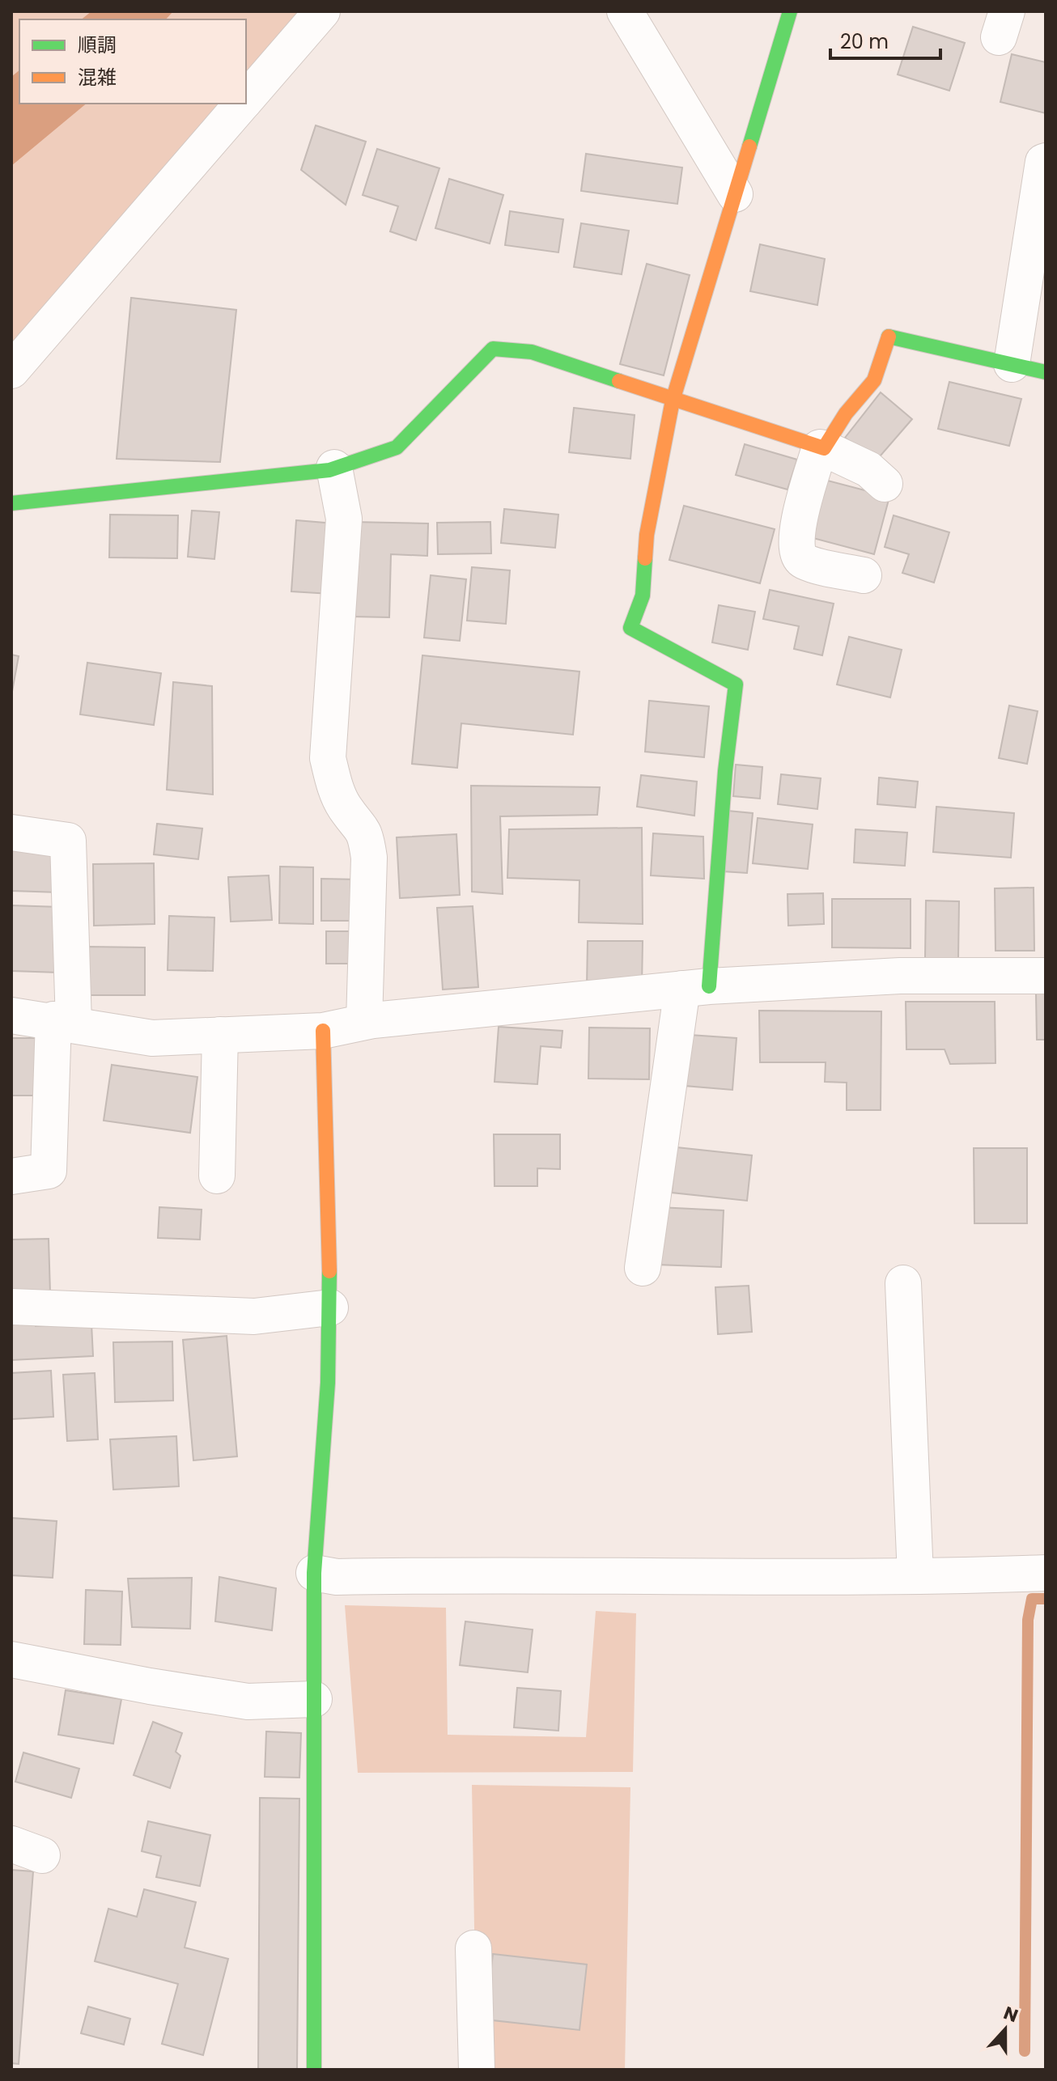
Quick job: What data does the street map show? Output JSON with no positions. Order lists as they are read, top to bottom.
{
  "legend": ["順調", "混雑"],
  "scale_bar": "20 m",
  "north": "top"
}
